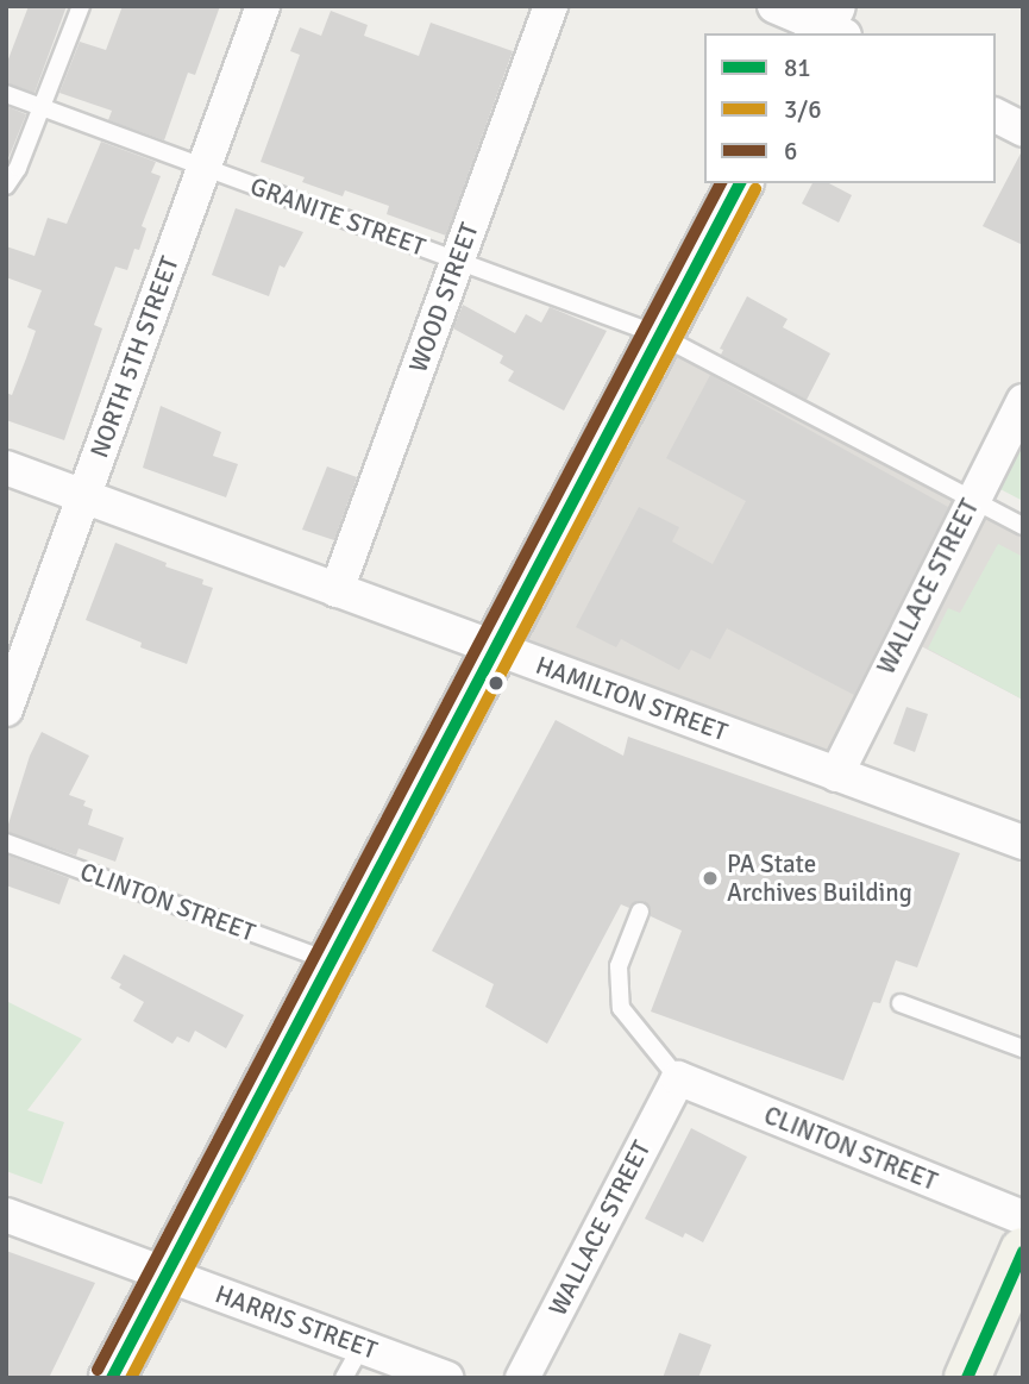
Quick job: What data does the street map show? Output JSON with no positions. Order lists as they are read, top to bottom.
{
  "streets": {
    "street": [
      "WOOD STREET",
      "NORTH 5TH STREET",
      "WALLACE STREET",
      "HAMILTON STREET",
      "CLINTON STREET",
      "HARRIS STREET"
    ],
    "lane": ["GRANITE STREET"]
  },
  "crossings": [
    ["GRANITE STREET", "WOOD STREET"],
    ["GRANITE STREET", "NORTH 5TH STREET"],
    ["GRANITE STREET", "WALLACE STREET"],
    ["WOOD STREET", "HAMILTON STREET"],
    ["NORTH 5TH STREET", "HAMILTON STREET"],
    ["WALLACE STREET", "HAMILTON STREET"],
    ["WALLACE STREET", "CLINTON STREET"]
  ],
  "places": ["PA State Archives Building"],
  "lines": ["transit line 81", "transit line 6", "transit line 3/6"],
  "legend": ["81", "3/6", "6"]
}
